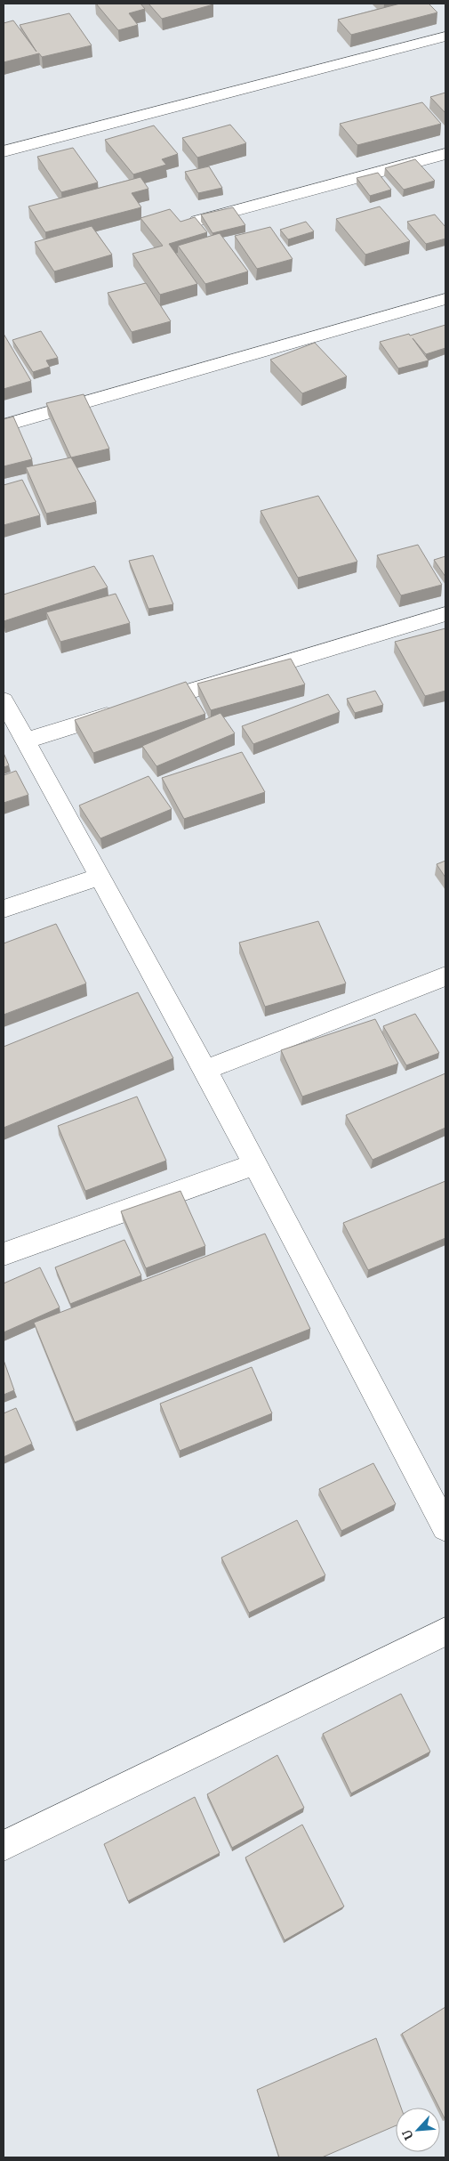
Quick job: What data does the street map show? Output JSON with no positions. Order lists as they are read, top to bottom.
{
  "north": "bottom left"
}
